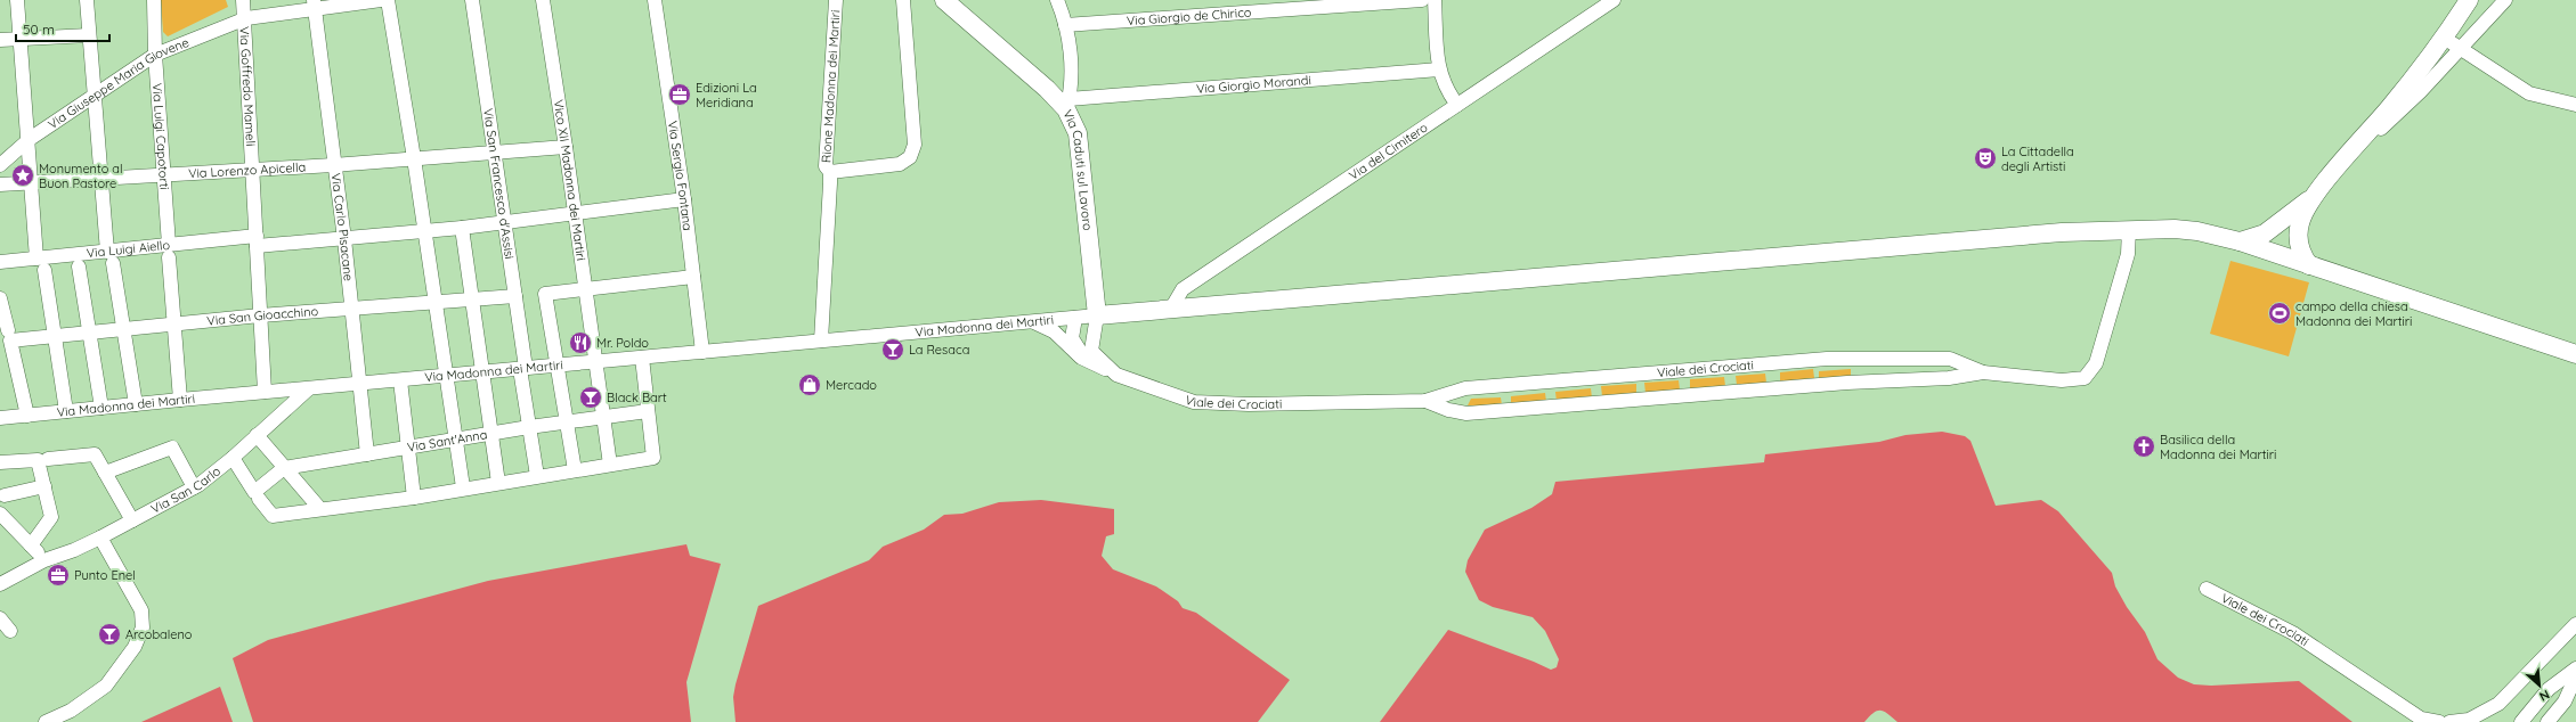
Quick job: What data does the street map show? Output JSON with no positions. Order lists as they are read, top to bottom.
{
  "streets": {
    "main road": ["Via Caduti sul Lavoro"],
    "street": [
      "Via Giorgio de Chirico",
      "Via Giuseppe Maria Giovene",
      "Via Giorgio Morandi",
      "Via Goffredo Mameli",
      "Rione Madonna dei Martiri",
      "Via Luigi Capotorti",
      "Via del Cimitero",
      "Via Lorenzo Apicella",
      "Via Sergio Fontana",
      "Vico XII Madonna dei Martiri",
      "Via San Francesco d'Assisi",
      "Via Carlo Pisacane",
      "Via Luigi Aiello",
      "Via San Gioacchino",
      "Via Madonna dei Martiri",
      "Viale dei Crociati",
      "Via Sant'Anna",
      "Via San Carlo"
    ]
  },
  "crossings": [
    ["Via Giorgio de Chirico", "Via Caduti sul Lavoro"],
    ["Via Giuseppe Maria Giovene", "Via Goffredo Mameli"],
    ["Via Giuseppe Maria Giovene", "Via Luigi Capotorti"],
    ["Via Giuseppe Maria Giovene", "Via Carlo Pisacane"],
    ["Via Giorgio Morandi", "Via Caduti sul Lavoro"],
    ["Via Goffredo Mameli", "Via Lorenzo Apicella"],
    ["Via Goffredo Mameli", "Via Luigi Aiello"],
    ["Via Goffredo Mameli", "Via San Gioacchino"],
    ["Via Goffredo Mameli", "Via Madonna dei Martiri"],
    ["Rione Madonna dei Martiri", "Via Madonna dei Martiri"],
    ["Via Luigi Capotorti", "Via Lorenzo Apicella"],
    ["Via Luigi Capotorti", "Via Luigi Aiello"],
    ["Via Luigi Capotorti", "Via San Gioacchino"],
    ["Via Luigi Capotorti", "Via Madonna dei Martiri"],
    ["Via Lorenzo Apicella", "Vico XII Madonna dei Martiri"],
    ["Via Lorenzo Apicella", "Via San Francesco d'Assisi"],
    ["Via Lorenzo Apicella", "Via Carlo Pisacane"],
    ["Via Caduti sul Lavoro", "Via Madonna dei Martiri"],
    ["Via Caduti sul Lavoro", "Viale dei Crociati"],
    ["Via Sergio Fontana", "Via Luigi Aiello"],
    ["Via Sergio Fontana", "Via Madonna dei Martiri"],
    ["Vico XII Madonna dei Martiri", "Via Luigi Aiello"],
    ["Vico XII Madonna dei Martiri", "Via Madonna dei Martiri"],
    ["Vico XII Madonna dei Martiri", "Via Sant'Anna"],
    ["Via San Francesco d'Assisi", "Via Luigi Aiello"],
    ["Via San Francesco d'Assisi", "Via San Gioacchino"],
    ["Via San Francesco d'Assisi", "Via Madonna dei Martiri"],
    ["Via San Francesco d'Assisi", "Via Sant'Anna"],
    ["Via Carlo Pisacane", "Via Luigi Aiello"],
    ["Via Carlo Pisacane", "Via San Gioacchino"],
    ["Via Carlo Pisacane", "Via Madonna dei Martiri"],
    ["Via Carlo Pisacane", "Via Sant'Anna"],
    ["Via Madonna dei Martiri", "Viale dei Crociati"],
    ["Via Madonna dei Martiri", "Via San Carlo"]
  ],
  "places": {
    "office": ["Edizioni La Meridiana", "Punto Enel"],
    "theatre": ["La Cittadella degli Artisti"],
    "place": ["Monumento al Buon Pastore"],
    "sports": ["campo della chiesa Madonna dei Martiri"],
    "restaurant": ["Mr. Poldo"],
    "bar": ["La Resaca", "Black Bart", "Arcobaleno"],
    "shop": ["Mercado"],
    "church": ["Basilica della Madonna dei Martiri"]
  },
  "scale_bar": "50 m",
  "north": "bottom right"
}
